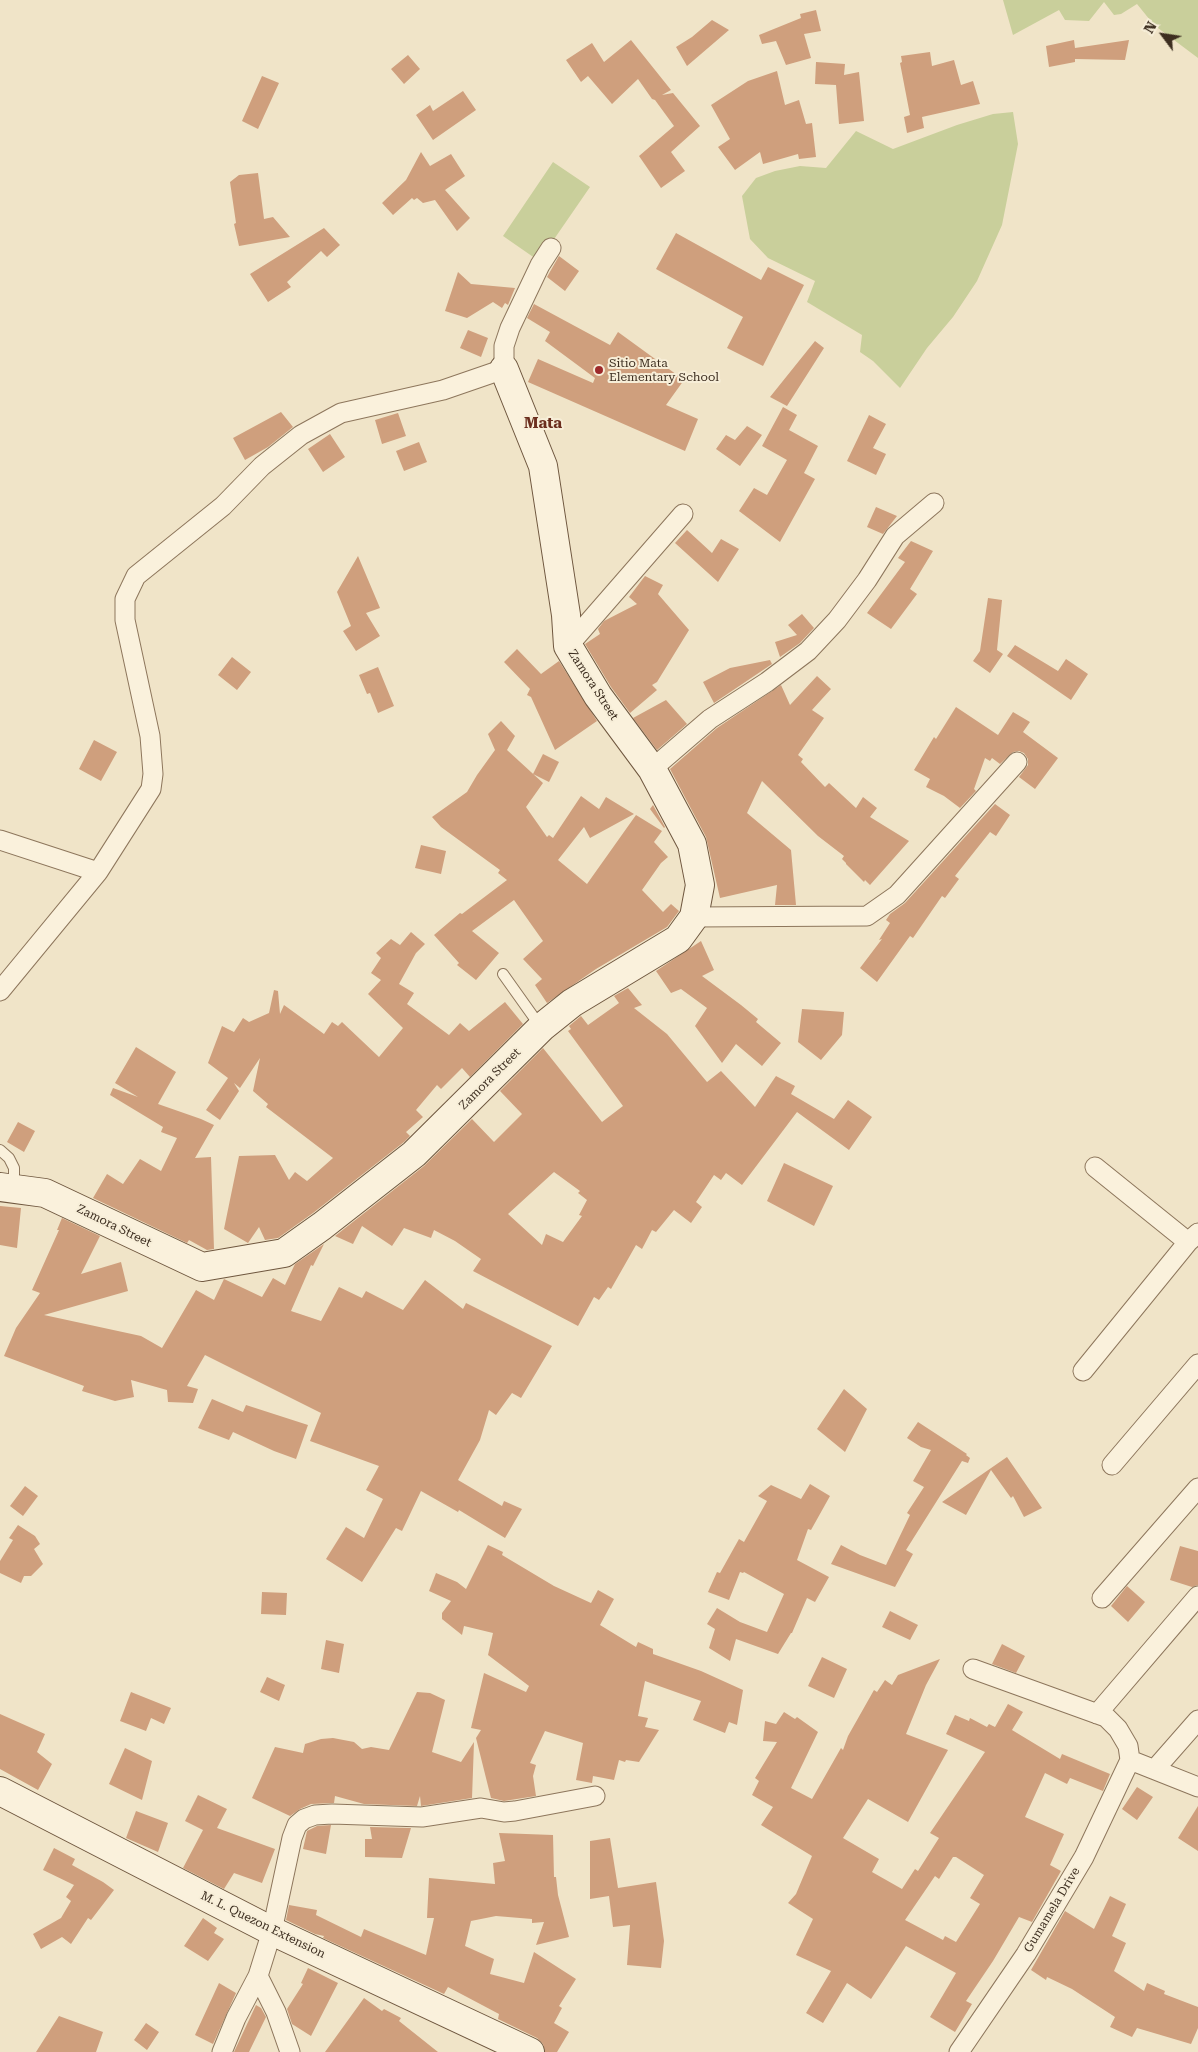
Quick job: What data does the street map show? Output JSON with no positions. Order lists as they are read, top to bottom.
{
  "streets": {
    "street": ["Zamora Street", "Gumamela Drive", "M. L. Quezon Extension"]
  },
  "districts": ["Mata"],
  "places": ["Sitio Mata Elementary School"],
  "north": "top left"
}
